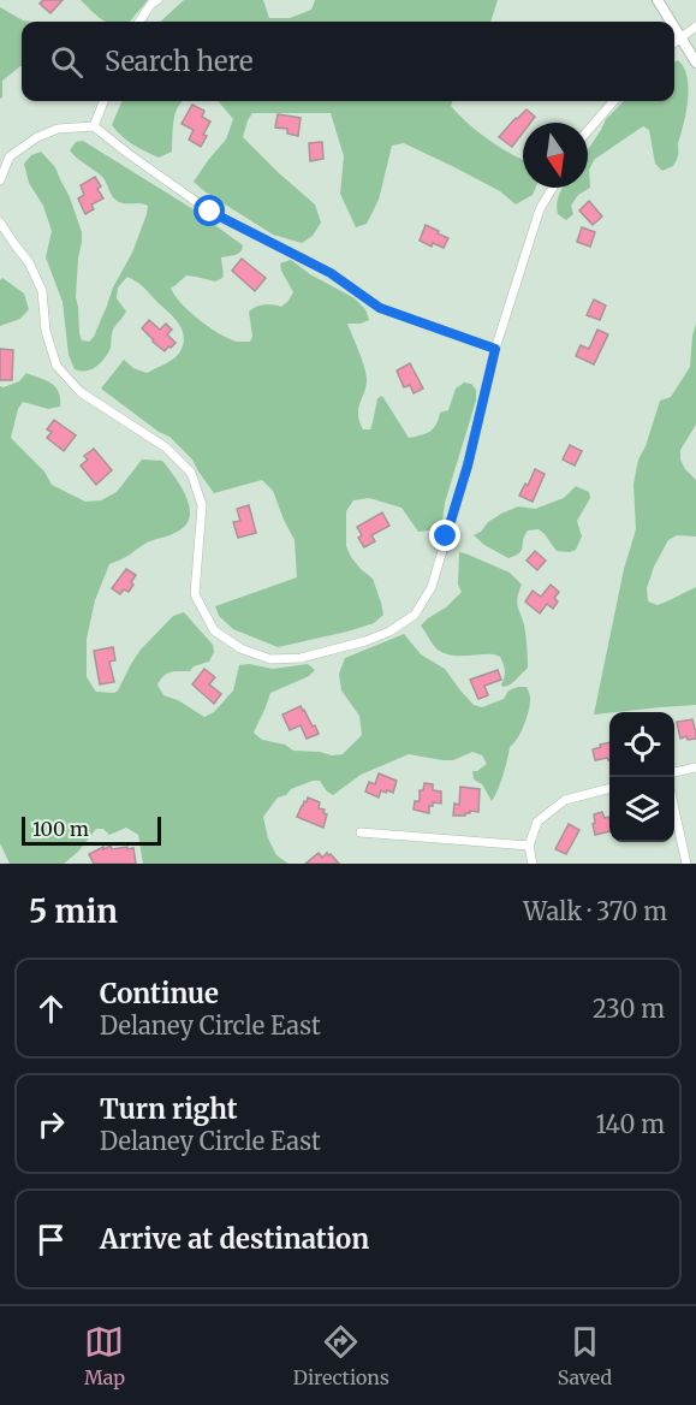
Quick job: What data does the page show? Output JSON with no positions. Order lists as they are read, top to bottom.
{
  "scale_bar": "100 m",
  "north": "bottom",
  "page": {
    "search": "Search here",
    "scale": "100 m",
    "heading": ["5 min", "Walk · 370 m"],
    "list": [
      ["Continue", "Delaney Circle East", "230 m"],
      ["Turn right", "Delaney Circle East", "140 m"],
      "Arrive at destination"
    ],
    "nav": ["Map", "Directions", "Saved"]
  }
}
